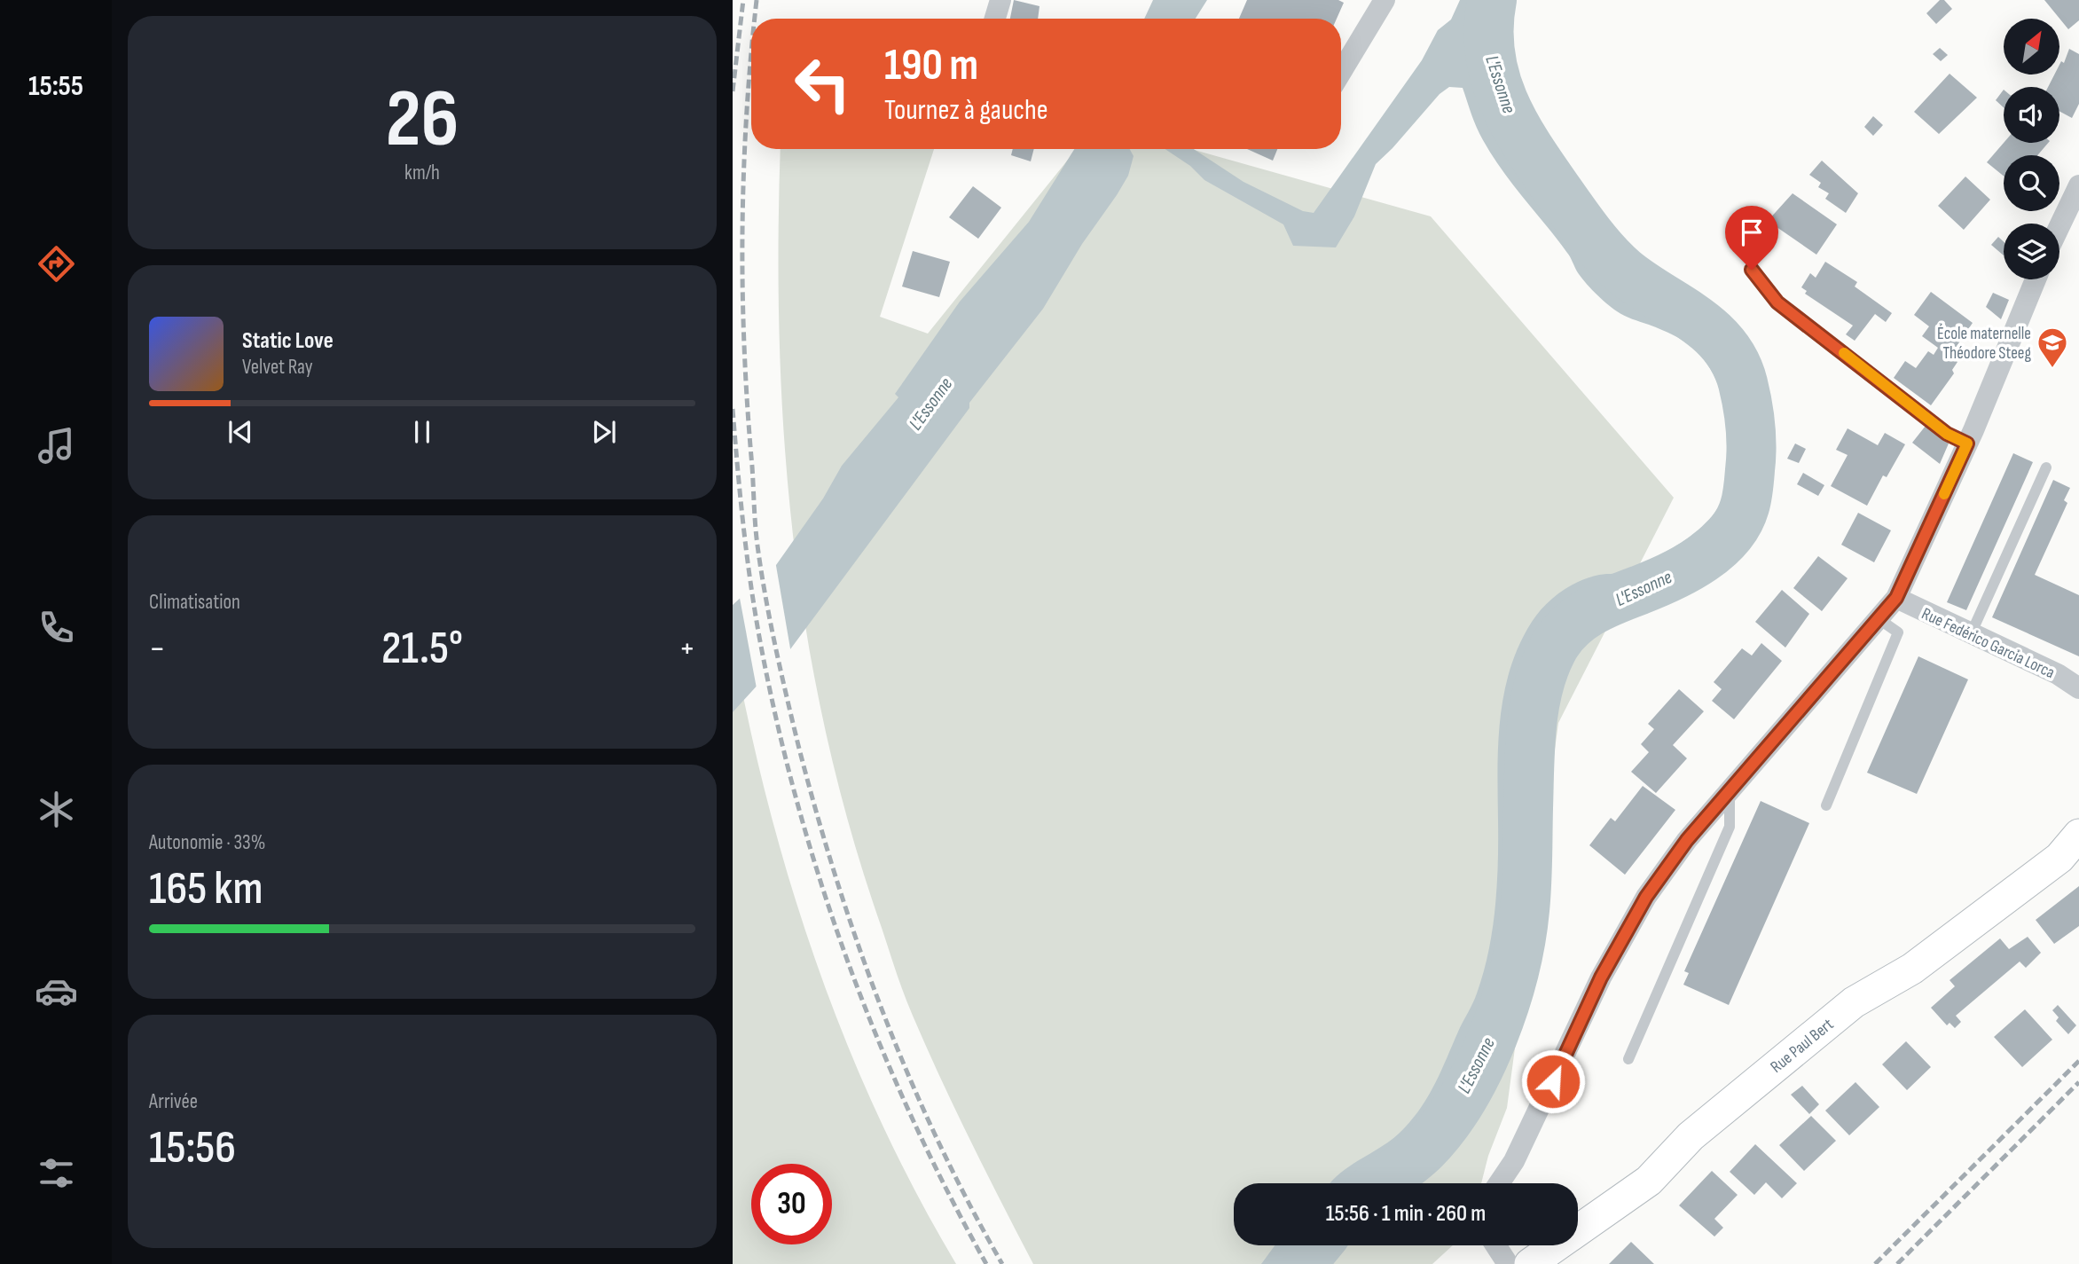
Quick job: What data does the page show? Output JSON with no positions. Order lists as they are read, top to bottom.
{
  "streets": {
    "street": ["Rue Fedérico Garcia Lorca", "Rue Paul Bert"]
  },
  "water": ["L'Essonne"],
  "places": {
    "school or university": ["École maternelle Théodore Steeg"]
  },
  "north": "top right",
  "page": {
    "tabs": "15:55",
    "tile": [
      ["26", "km/h"],
      "Climatisation",
      ["Autonomie · 33%", "165 km"],
      ["Arrivée", "15:56"]
    ],
    "turn": ["190 m", "Tournez à gauche"],
    "song": ["Static Love", "Velvet Ray"],
    "heat": ["−", "21.5°", "+"],
    "limit": "30",
    "trip": "15:56 · 1 min · 260 m"
  }
}
